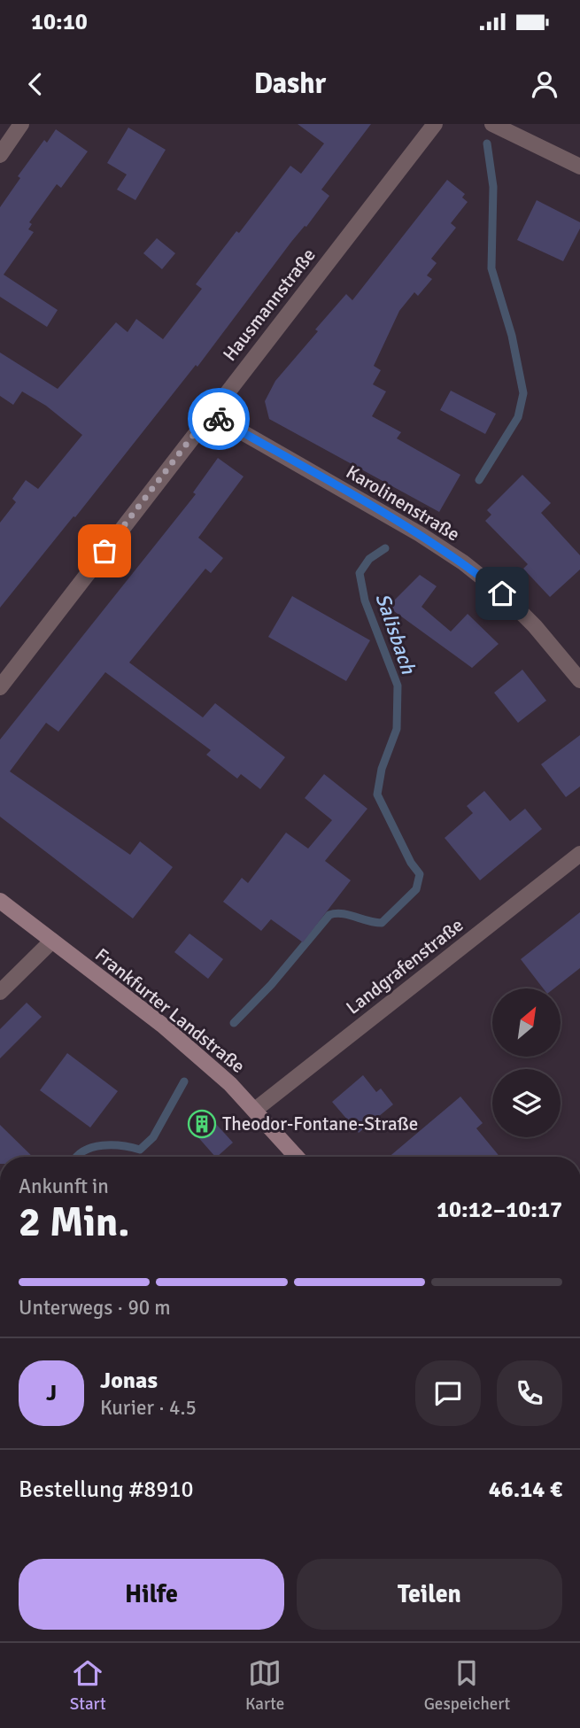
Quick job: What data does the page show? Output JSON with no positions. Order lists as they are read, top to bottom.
{
  "streets": {
    "main road": ["Frankfurter Landstraße"],
    "street": ["Hausmannstraße", "Karolinenstraße", "Landgrafenstraße"]
  },
  "crossings": [
    ["Hausmannstraße", "Karolinenstraße"],
    ["Landgrafenstraße", "Frankfurter Landstraße"]
  ],
  "water": ["Salisbach"],
  "places": {
    "building": ["Theodor-Fontane-Straße"]
  },
  "north": "top right",
  "page": {
    "status": "10:10",
    "header": "Dashr",
    "heading": ["2 Min.", "Ankunft in", "10:12–10:17"],
    "panel": [
      "Jonas",
      "Kurier · 4.5",
      "Bestellung #8910",
      "46.14 €"
    ],
    "bar": "Unterwegs · 90 m",
    "round": "J",
    "buttons": ["Hilfe", "Teilen"],
    "tabs": ["Start", "Karte", "Gespeichert"]
  }
}
